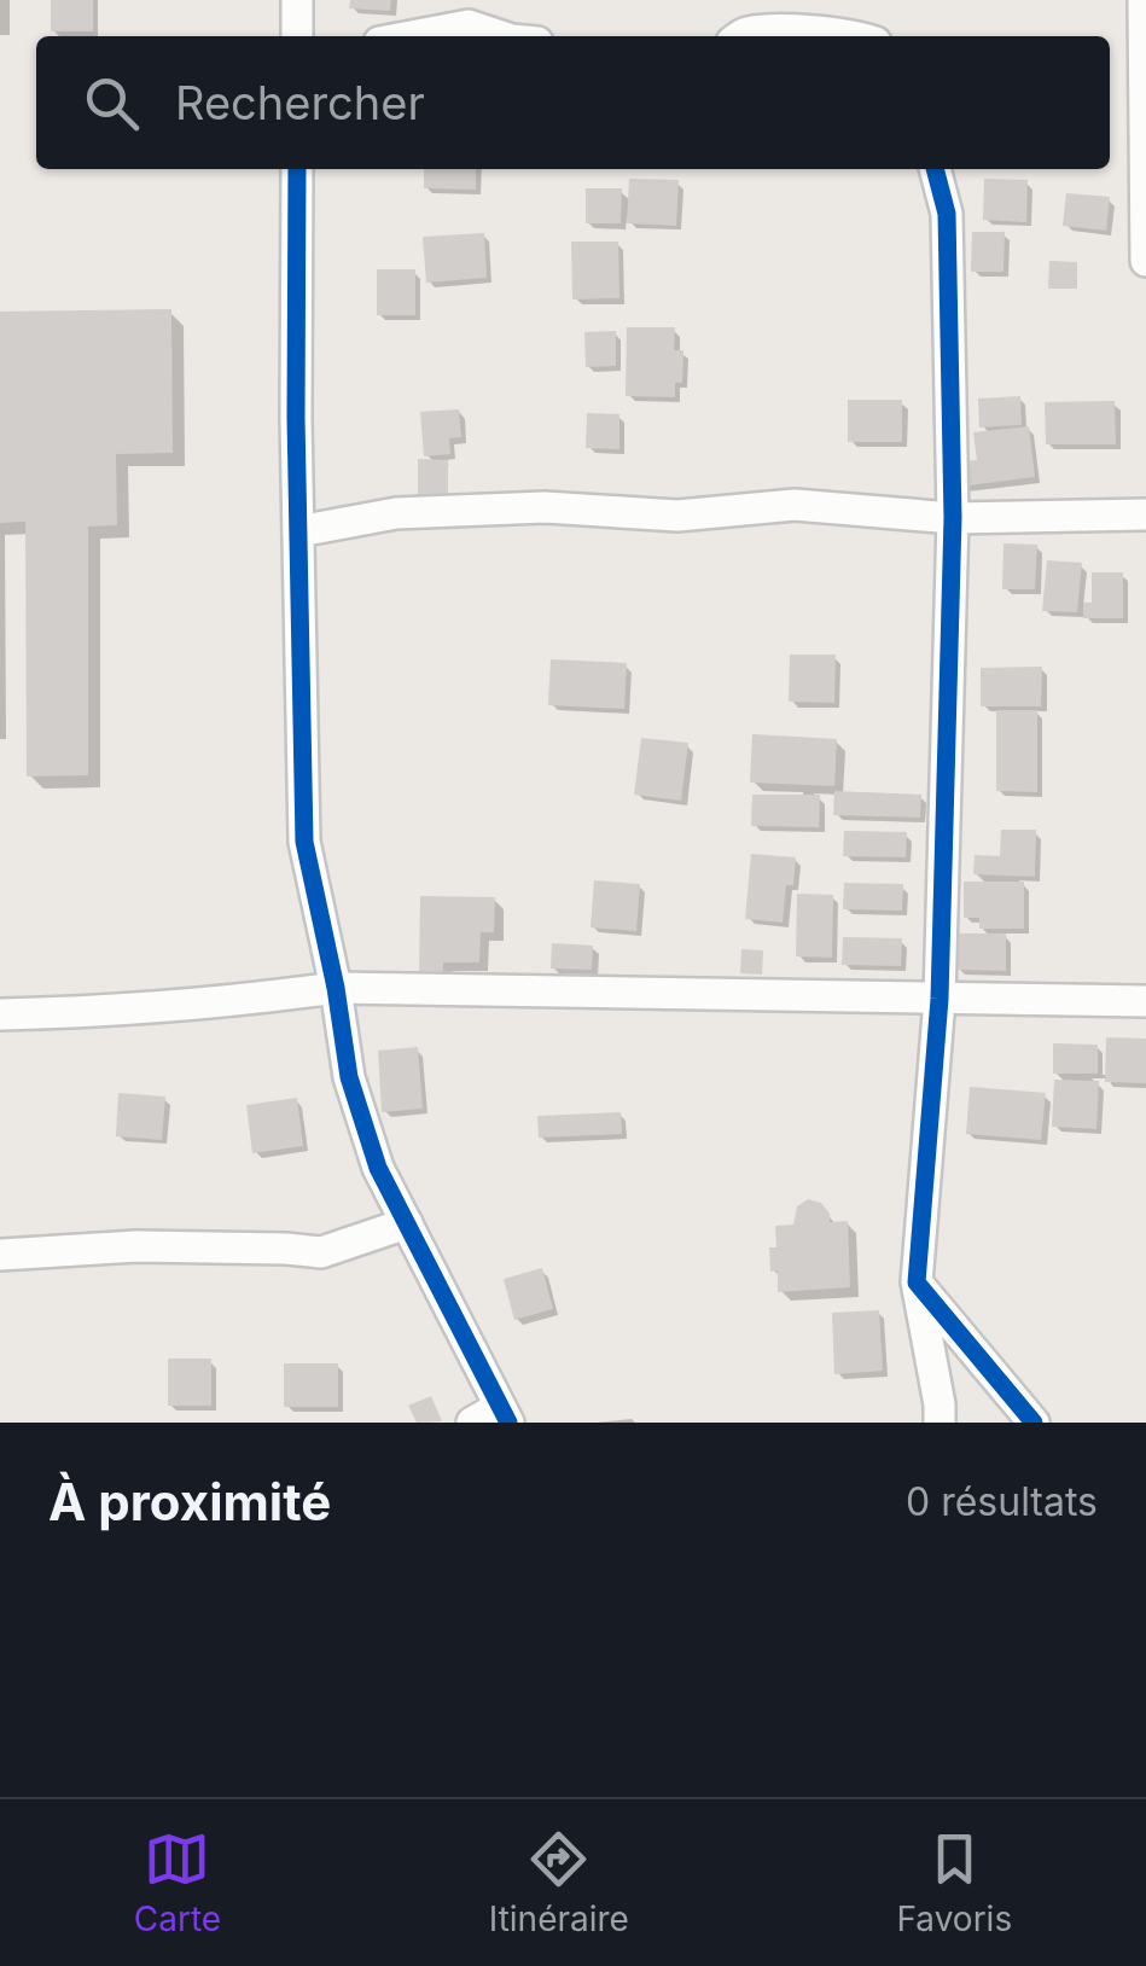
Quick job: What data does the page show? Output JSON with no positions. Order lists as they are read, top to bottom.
{
  "page": {
    "search": "Rechercher",
    "heading": ["À proximité", "0 résultats"],
    "nav": ["Carte", "Itinéraire", "Favoris"]
  }
}
